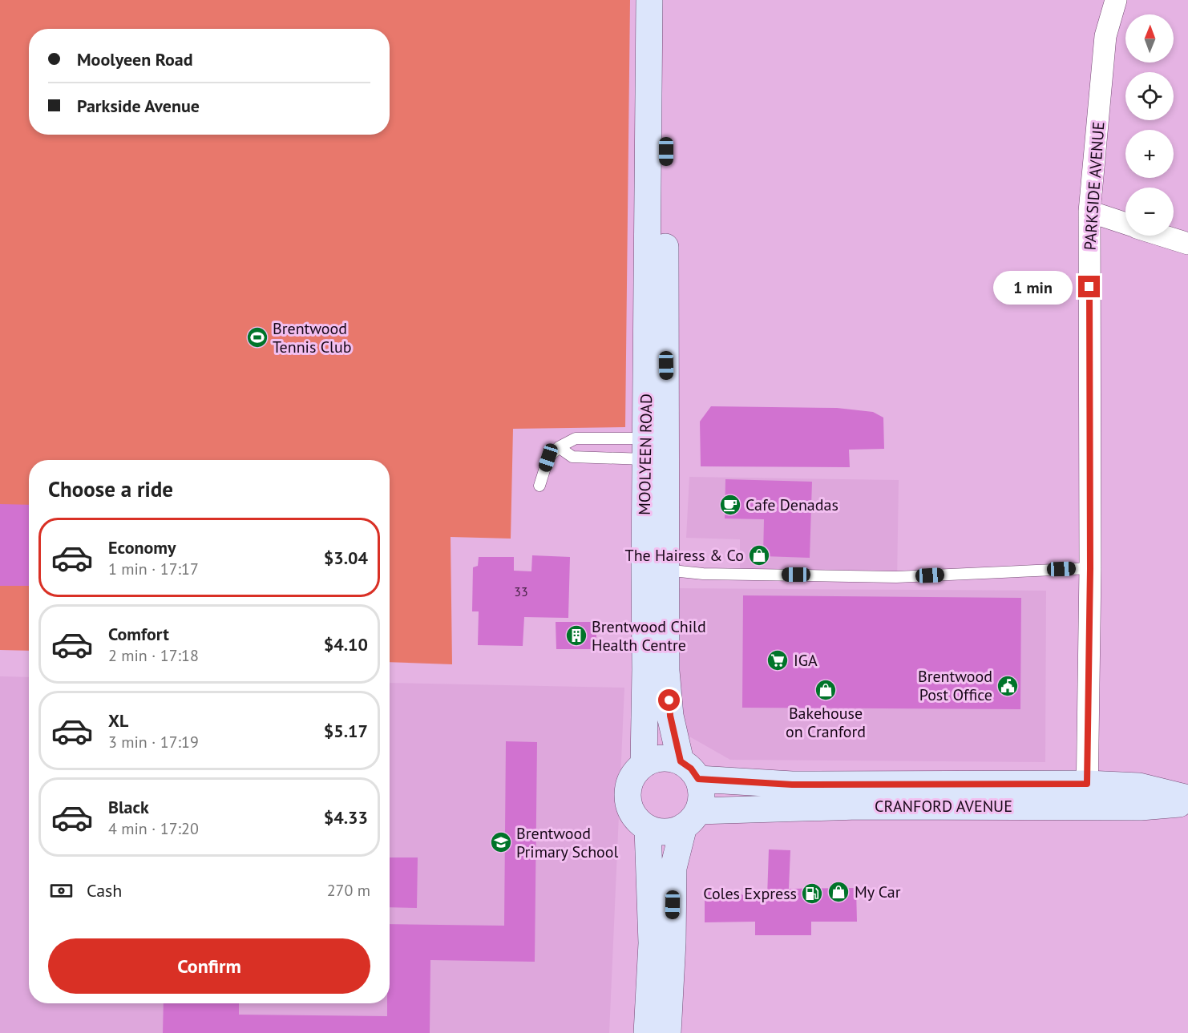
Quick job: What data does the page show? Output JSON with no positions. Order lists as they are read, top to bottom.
{
  "streets": {
    "main road": ["MOOLYEEN ROAD", "CRANFORD AVENUE"],
    "street": ["PARKSIDE AVENUE"]
  },
  "crossings": [
    ["PARKSIDE AVENUE", "CRANFORD AVENUE"],
    ["MOOLYEEN ROAD", "CRANFORD AVENUE"]
  ],
  "places": {
    "sports": ["Brentwood Tennis Club"],
    "cafe": ["Cafe Denadas"],
    "shop": ["The Hairess & Co", "Bakehouse on Cranford", "My Car"],
    "building": ["Brentwood Child Health Centre"],
    "supermarket": ["IGA"],
    "public building": ["Brentwood Post Office"],
    "school or university": ["Brentwood Primary School"],
    "fuel station": ["Coles Express"]
  },
  "house_numbers": ["33"],
  "north": "top",
  "page": {
    "map_buttons": ["+", "−"],
    "banner": ["Moolyeen Road", "Parkside Avenue"],
    "bubble": "1 min",
    "heading": "Choose a ride",
    "list": [
      {
        "name": "Economy",
        "note": "1 min · 17:17",
        "value": "$3.04"
      },
      {
        "name": "Comfort",
        "note": "2 min · 17:18",
        "value": "$4.10"
      },
      {
        "name": "XL",
        "note": "3 min · 17:19",
        "value": "$5.17"
      },
      {
        "name": "Black",
        "note": "4 min · 17:20",
        "value": "$4.33"
      }
    ],
    "pay": ["Cash", "270 m"],
    "buttons": "Confirm"
  }
}
